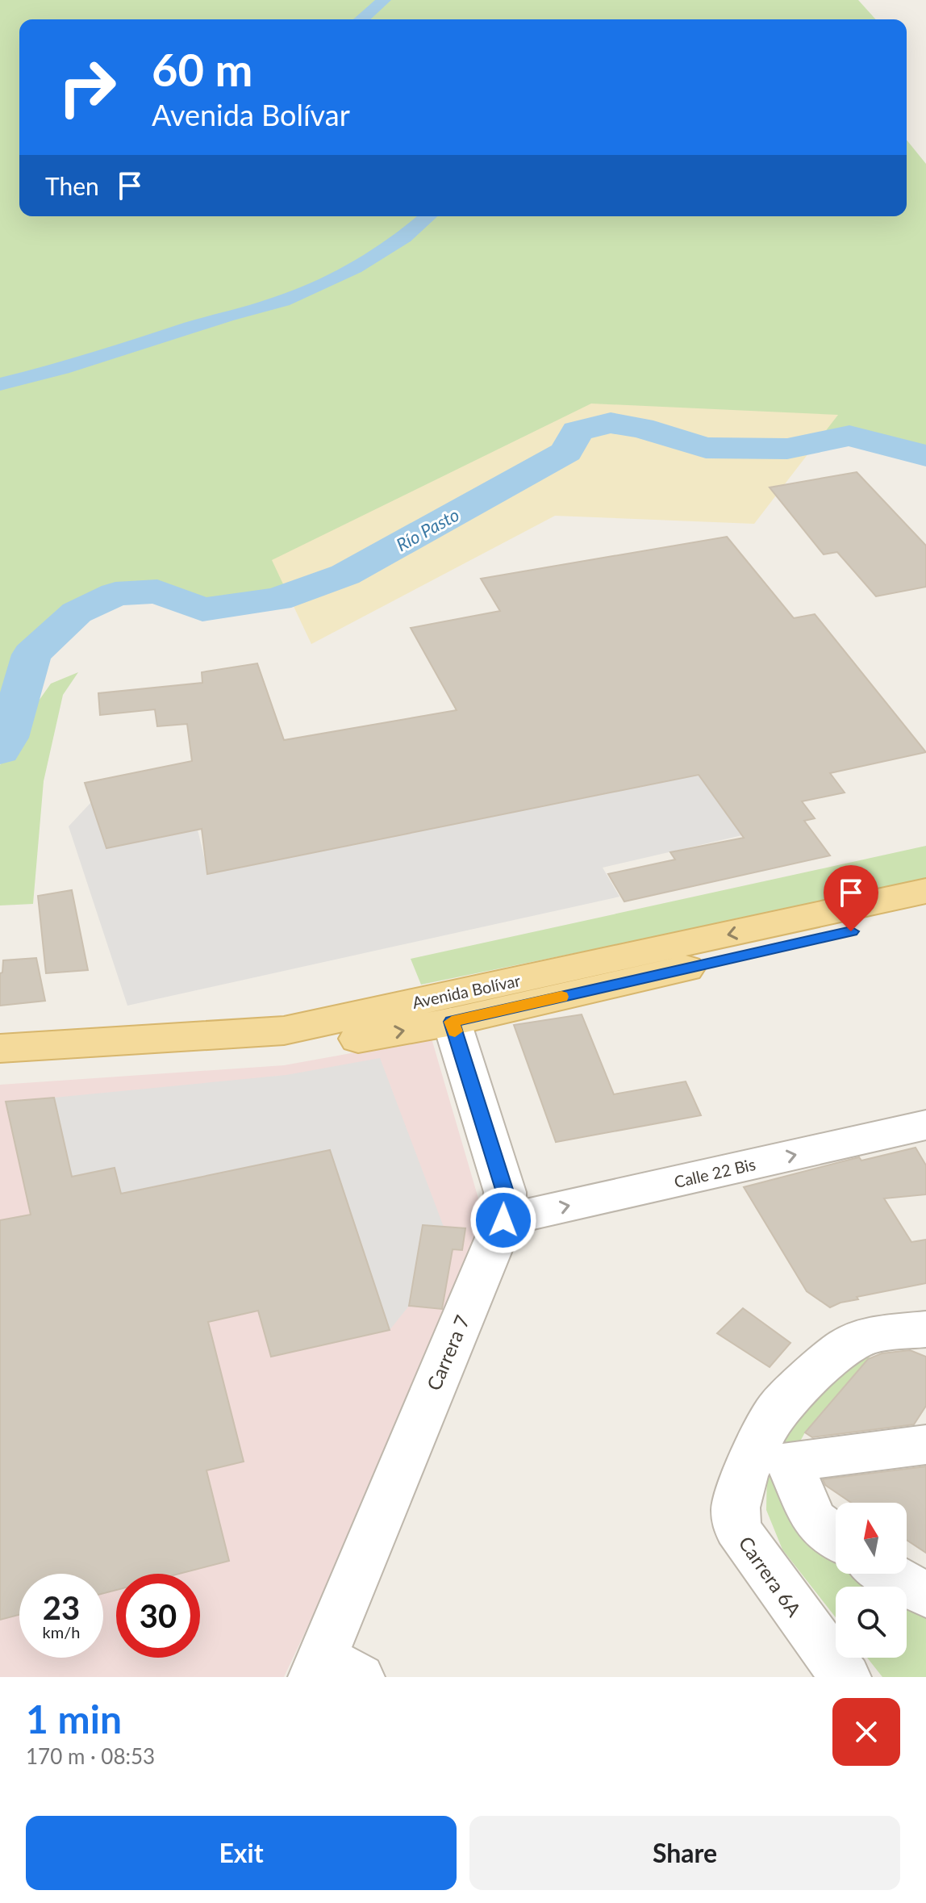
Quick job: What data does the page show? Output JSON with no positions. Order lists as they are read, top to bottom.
{
  "streets": {
    "main road": ["Avenida Bolívar"],
    "street": ["Calle 22 Bis", "Carrera 7", "Carrera 6A"]
  },
  "crossings": [
    ["Avenida Bolívar", "Carrera 7"],
    ["Calle 22 Bis", "Carrera 7"]
  ],
  "one_way": ["Calle 22 Bis"],
  "water": ["Río Pasto"],
  "north": "top",
  "page": {
    "turn": ["60 m", "Avenida Bolívar"],
    "then": "Then",
    "speed": "23 km/h",
    "limit": "30",
    "heading": ["1 min", "170 m · 08:53"],
    "buttons": ["Exit", "Share"]
  }
}
